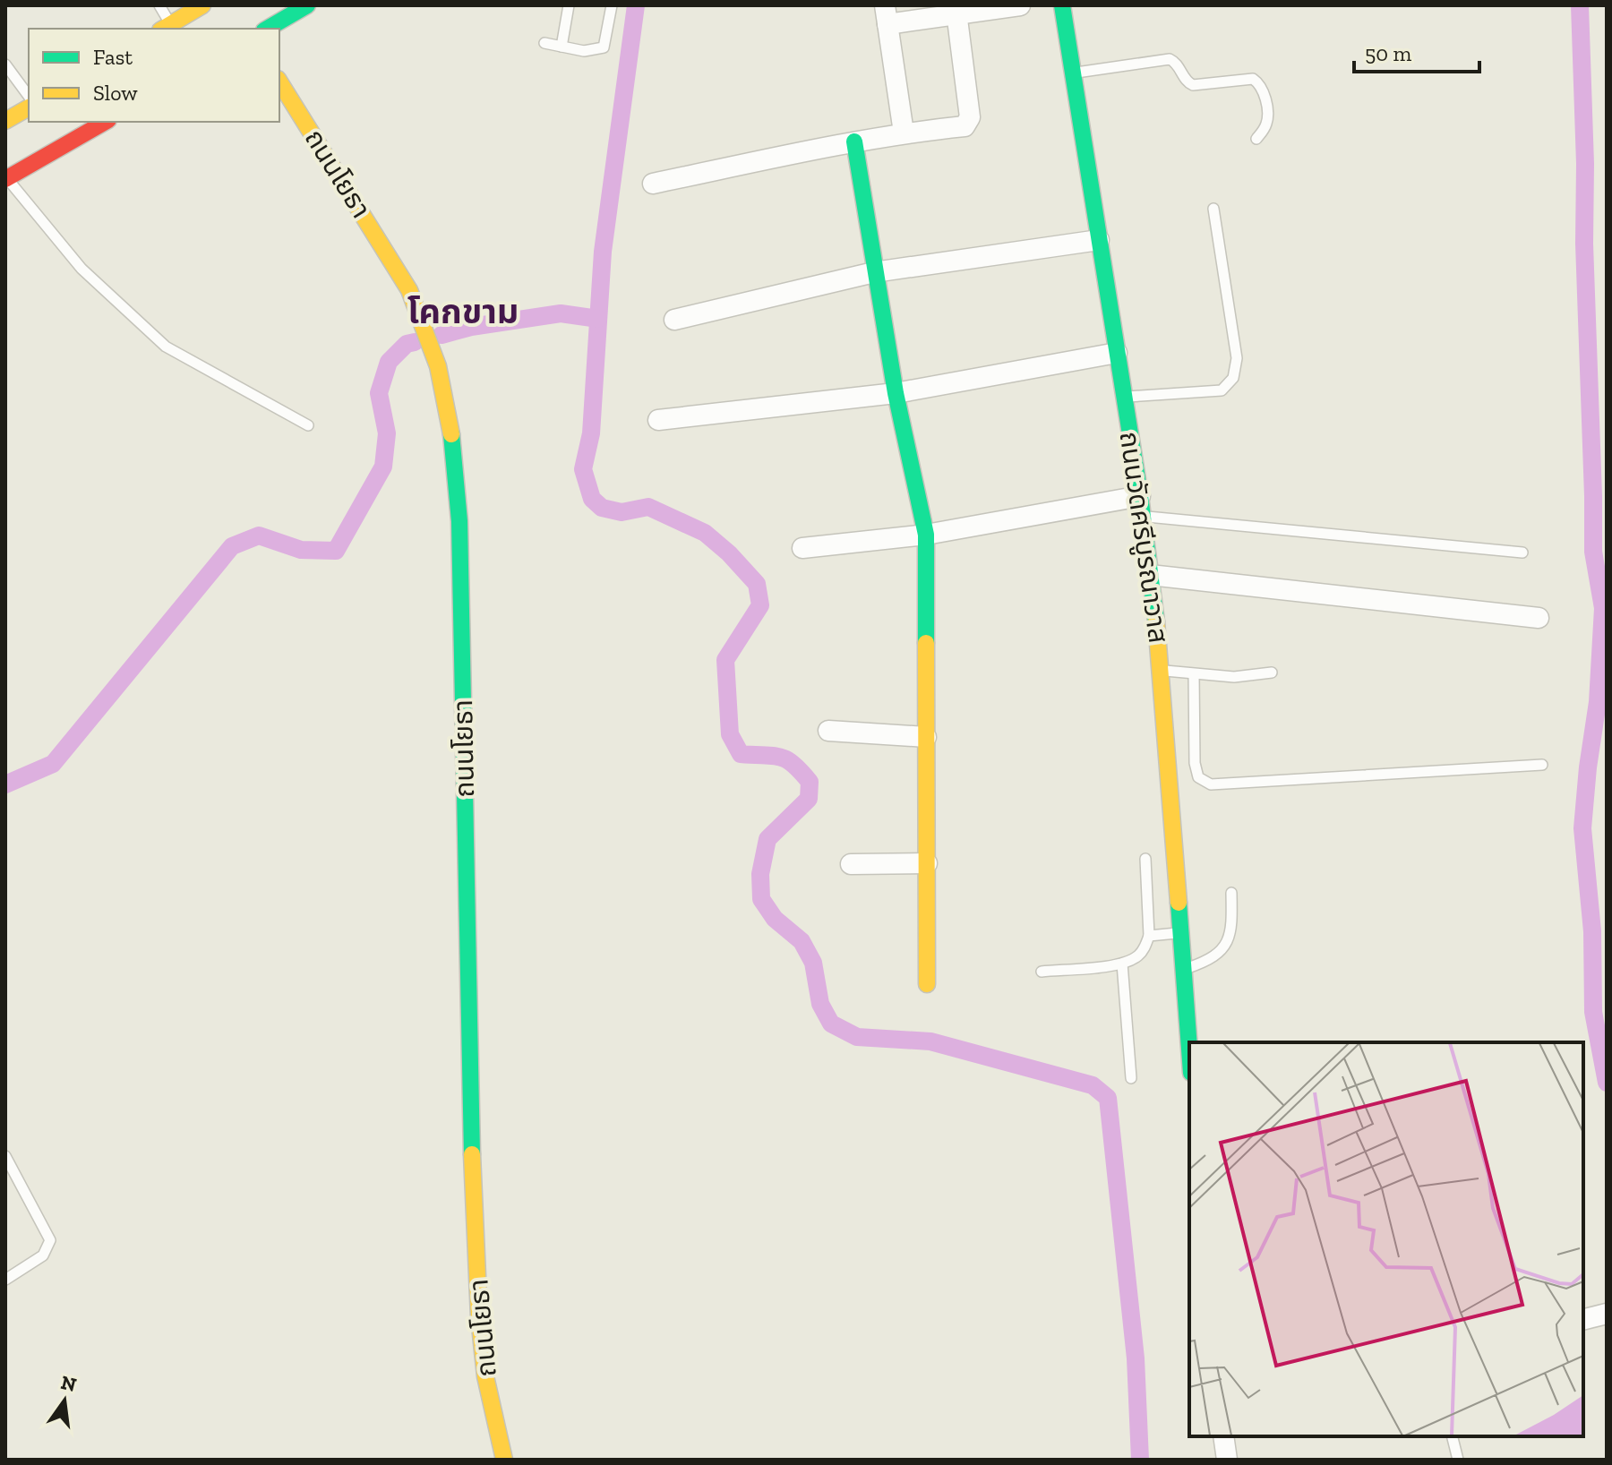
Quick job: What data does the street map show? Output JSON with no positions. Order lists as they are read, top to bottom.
{
  "streets": {
    "street": ["ถนนโยธา", "ถนนวัดศรีบูรณาวาส"]
  },
  "districts": ["โคกขาม"],
  "legend": ["Fast", "Slow"],
  "scale_bar": "50 m",
  "north": "top"
}
